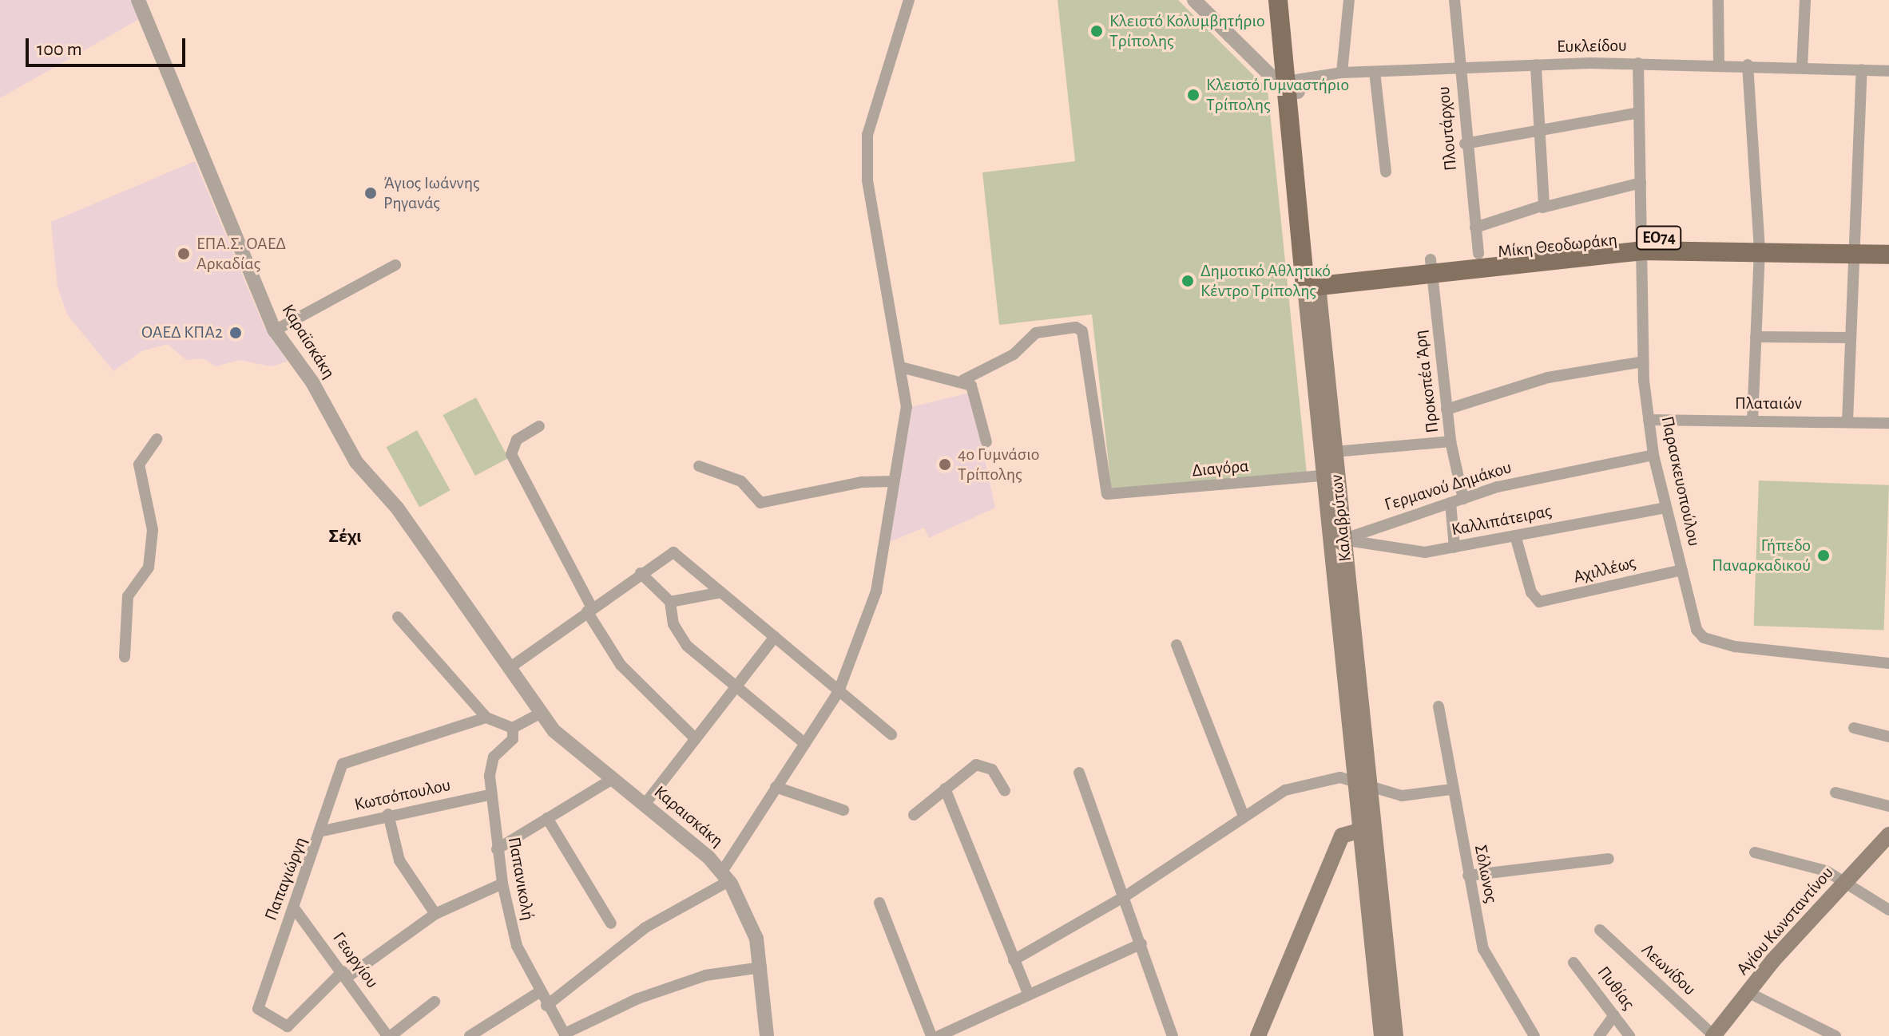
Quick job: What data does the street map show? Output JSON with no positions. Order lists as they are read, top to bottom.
{
  "streets": {
    "main road": [
      "ΕΟ74",
      "Μίκη Θεοδωράκη",
      "Καλαβρύτων",
      "Αγίου Κωνσταντίνου"
    ],
    "street": [
      "Ευκλείδου",
      "Πλουτάρχου",
      "Καραϊσκάκη",
      "Προκοπέα Άρη",
      "Πλαταιών",
      "Διαγόρα",
      "Παρασκευοπούλου",
      "Γερμανού Δημάκου",
      "Καλλιπάτειρας",
      "Αχιλλέως",
      "Κωτσόπουλου",
      "Καραισκάκη",
      "Σόλωνος",
      "Παπαγιώργη",
      "Παπανικολή",
      "Γεωργίου",
      "Λεωνίδου",
      "Πυθίας"
    ]
  },
  "crossings": [
    ["Ευκλείδου", "Πλουτάρχου"],
    ["Ευκλείδου", "Παρασκευοπούλου"],
    ["Ευκλείδου", "Καλαβρύτων"],
    ["Πλουτάρχου", "Μίκη Θεοδωράκη"],
    ["Μίκη Θεοδωράκη", "Προκοπέα Άρη"],
    ["Μίκη Θεοδωράκη", "Παρασκευοπούλου"],
    ["Μίκη Θεοδωράκη", "Καλαβρύτων"],
    ["Καραϊσκάκη", "Καραισκάκη"],
    ["Προκοπέα Άρη", "Γερμανού Δημάκου"],
    ["Πλαταιών", "Παρασκευοπούλου"],
    ["Διαγόρα", "Καλαβρύτων"],
    ["Παρασκευοπούλου", "Γερμανού Δημάκου"],
    ["Παρασκευοπούλου", "Καλλιπάτειρας"],
    ["Παρασκευοπούλου", "Αχιλλέως"],
    ["Γερμανού Δημάκου", "Καλαβρύτων"],
    ["Γερμανού Δημάκου", "Καλλιπάτειρας"],
    ["Καλαβρύτων", "Καλλιπάτειρας"],
    ["Καλλιπάτειρας", "Αχιλλέως"],
    ["Κωτσόπουλου", "Παπαγιώργη"],
    ["Κωτσόπουλου", "Παπανικολή"],
    ["Παπαγιώργη", "Γεωργίου"],
    ["Αγίου Κωνσταντίνου", "Λεωνίδου"]
  ],
  "districts": ["Σέχι"],
  "places": [
    "Κλειστό Κολυμβητήριο Τρίπολης",
    "Κλειστό Γυμναστήριο Τρίπολης",
    "Άγιος Ιωάννης Ρηγανάς",
    "ΕΠΑ.Σ. ΟΑΕΔ Αρκαδίας",
    "Δημοτικό Αθλητικό Κέντρο Τρίπολης",
    "ΟΑΕΔ ΚΠΑ2",
    "4ο Γυμνάσιο Τρίπολης",
    "Γήπεδο Παναρκαδικού"
  ],
  "scale_bar": "100 m"
}
